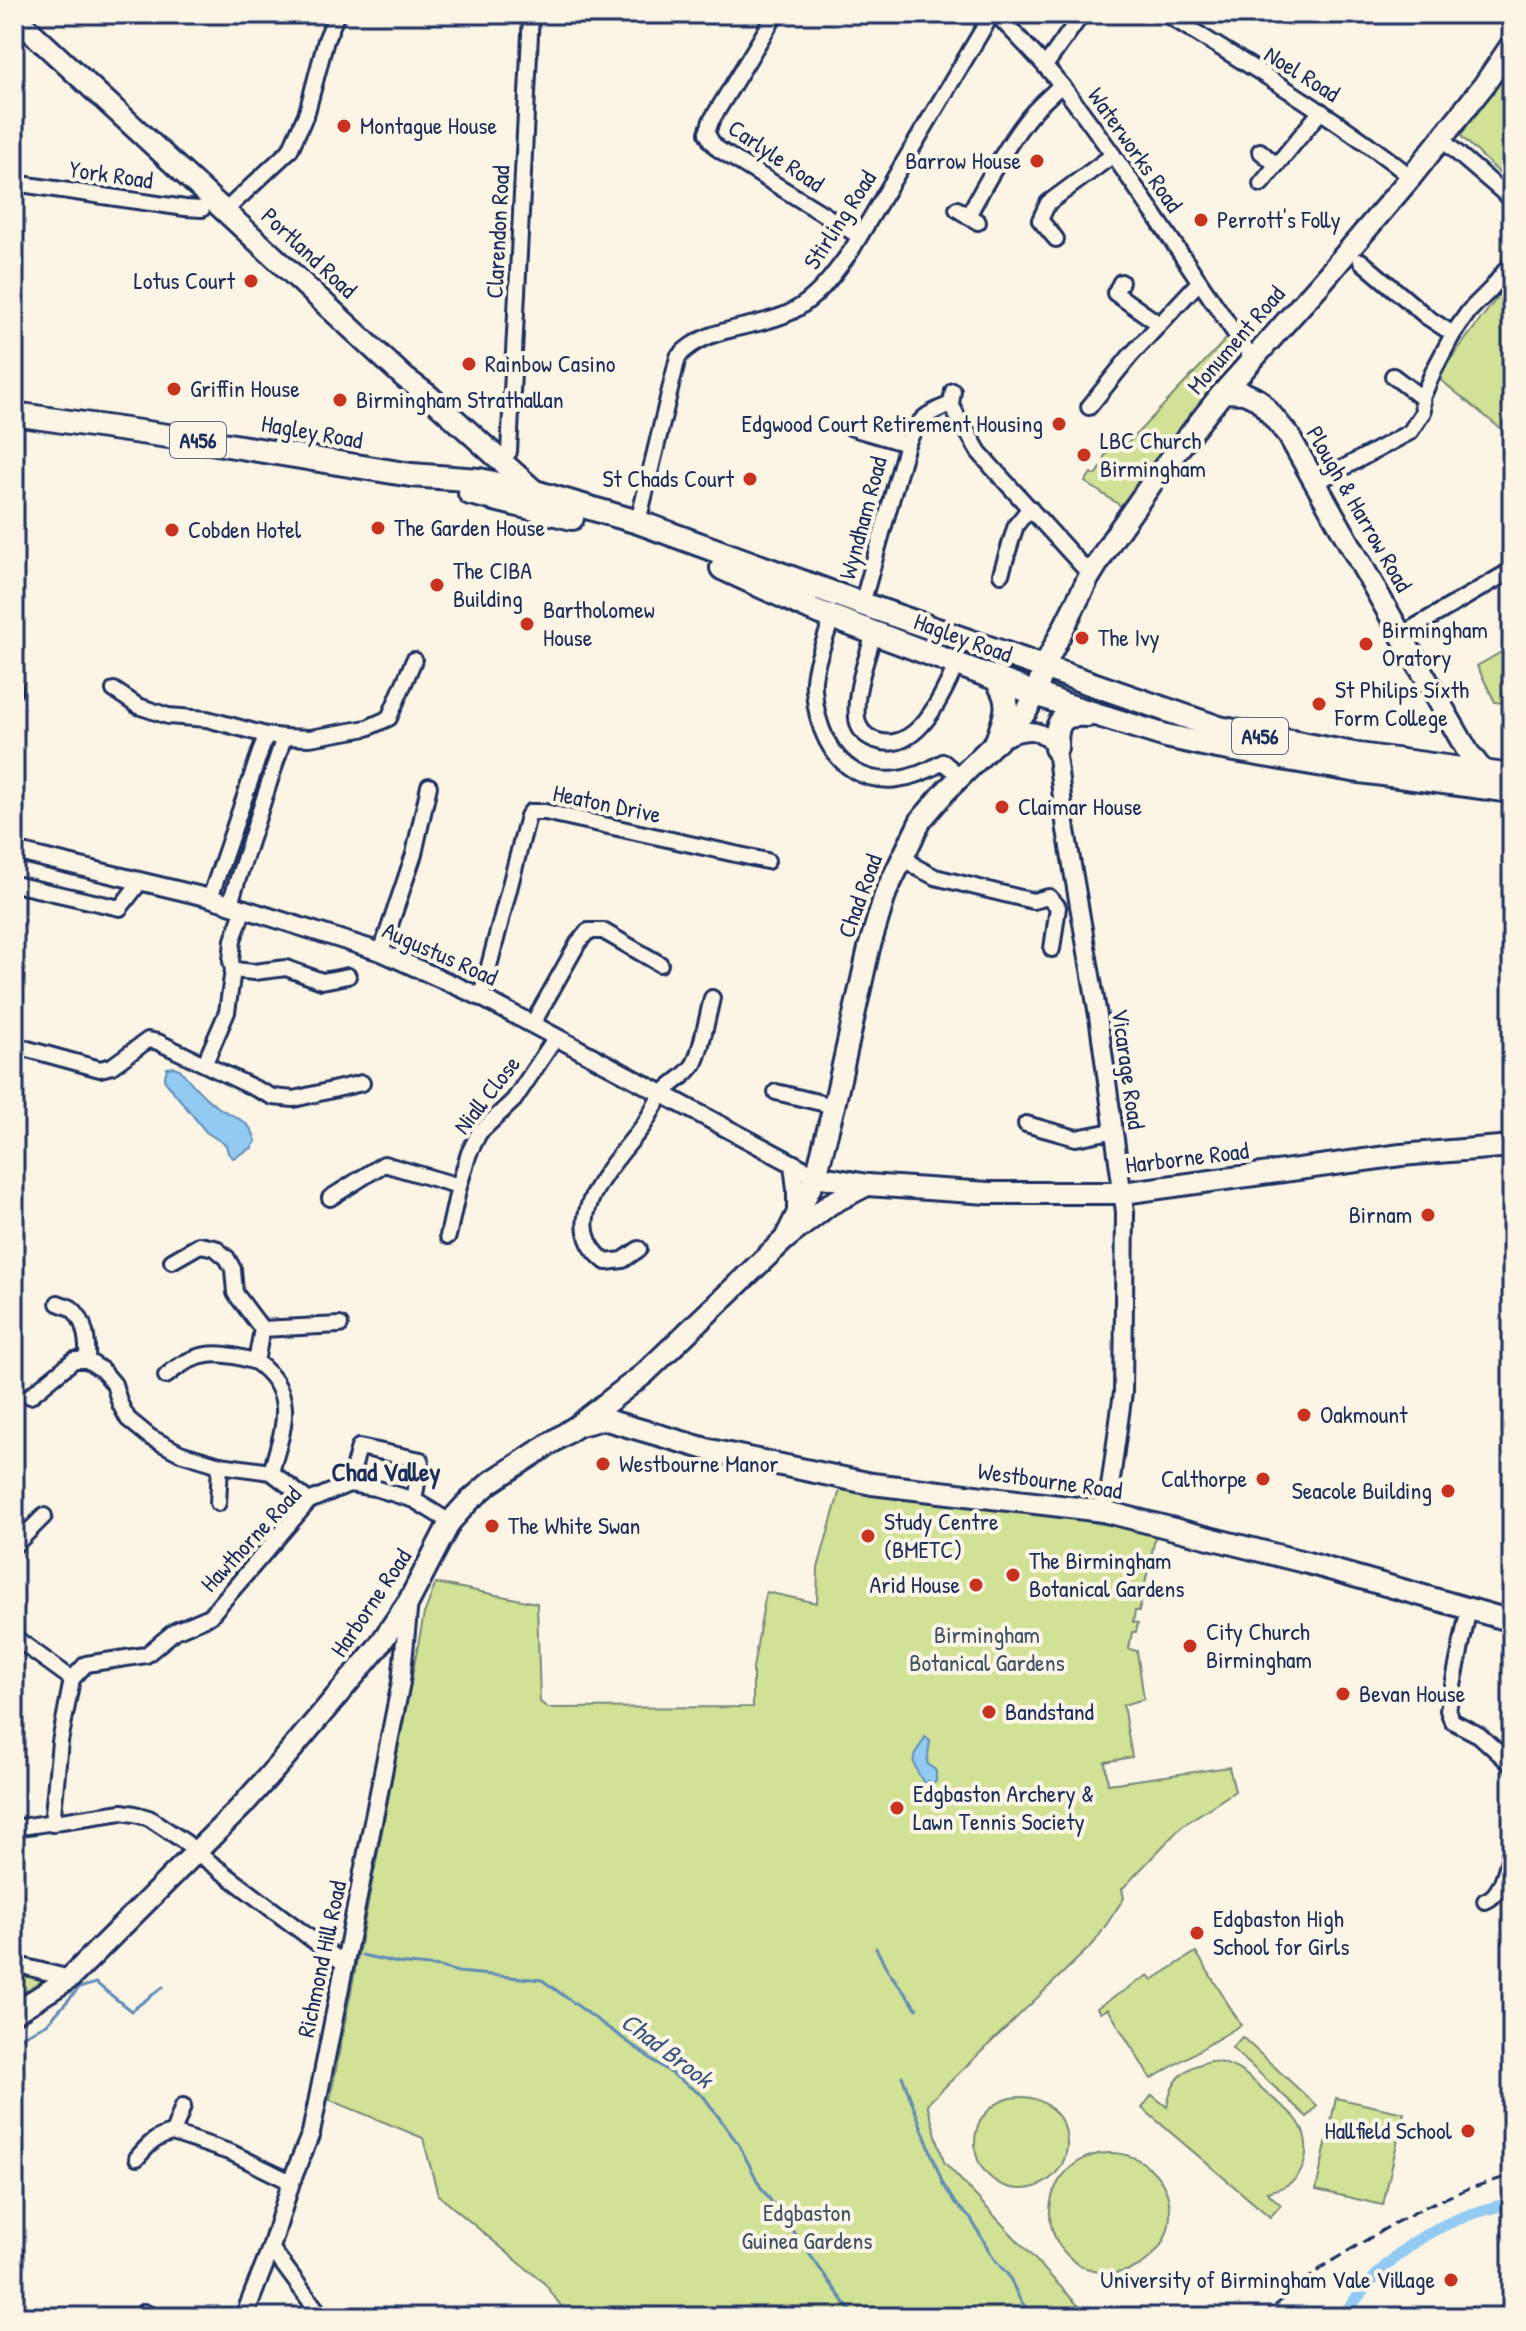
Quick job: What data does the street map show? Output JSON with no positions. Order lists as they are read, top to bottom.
{
  "streets": {
    "highway": ["Hagley Road", "A456"],
    "main road": [
      "Portland Road",
      "Monument Road",
      "Plough & Harrow Road",
      "Chad Road",
      "Harborne Road",
      "Westbourne Road"
    ],
    "street": [
      "Noel Road",
      "Waterworks Road",
      "Carlyle Road",
      "York Road",
      "Stirling Road",
      "Clarendon Road",
      "Wyndham Road",
      "Heaton Drive",
      "Augustus Road",
      "Vicarage Road",
      "Niall Close",
      "Hawthorne Road",
      "Richmond Hill Road"
    ]
  },
  "crossings": [
    ["Noel Road", "Monument Road"],
    ["Waterworks Road", "Stirling Road"],
    ["Waterworks Road", "Monument Road"],
    ["Carlyle Road", "Stirling Road"],
    ["Stirling Road", "Hagley Road"],
    ["Portland Road", "Hagley Road"],
    ["Monument Road", "Hagley Road"],
    ["Monument Road", "Chad Road"],
    ["Hagley Road", "Plough & Harrow Road"],
    ["Hagley Road", "Wyndham Road"],
    ["Hagley Road", "Chad Road"],
    ["Heaton Drive", "Augustus Road"],
    ["Chad Road", "Augustus Road"],
    ["Chad Road", "Harborne Road"],
    ["Augustus Road", "Niall Close"],
    ["Augustus Road", "Harborne Road"],
    ["Vicarage Road", "Harborne Road"],
    ["Vicarage Road", "Westbourne Road"],
    ["Harborne Road", "Westbourne Road"],
    ["Harborne Road", "Richmond Hill Road"]
  ],
  "districts": ["Chad Valley"],
  "water": ["Chad Brook"],
  "parks": ["Birmingham Botanical Gardens", "Edgbaston Guinea Gardens"],
  "places": [
    "Montague House",
    "Barrow House",
    "Perrott's Folly",
    "Lotus Court",
    "Rainbow Casino",
    "Griffin House",
    "Birmingham Strathallan",
    "Edgwood Court Retirement Housing",
    "LBC Church Birmingham",
    "St Chads Court",
    "The Garden House",
    "Cobden Hotel",
    "The CIBA Building",
    "Bartholomew House",
    "The Ivy",
    "Birmingham Oratory",
    "St Philips Sixth Form College",
    "Claimar House",
    "Birnam",
    "Oakmount",
    "Westbourne Manor",
    "Calthorpe",
    "Seacole Building",
    "The White Swan",
    "Study Centre (BMETC)",
    "The Birmingham Botanical Gardens",
    "Arid House",
    "City Church Birmingham",
    "Bevan House",
    "Bandstand",
    "Edgbaston Archery & Lawn Tennis Society",
    "Edgbaston High School for Girls",
    "Hallfield School",
    "University of Birmingham Vale Village"
  ]
}
